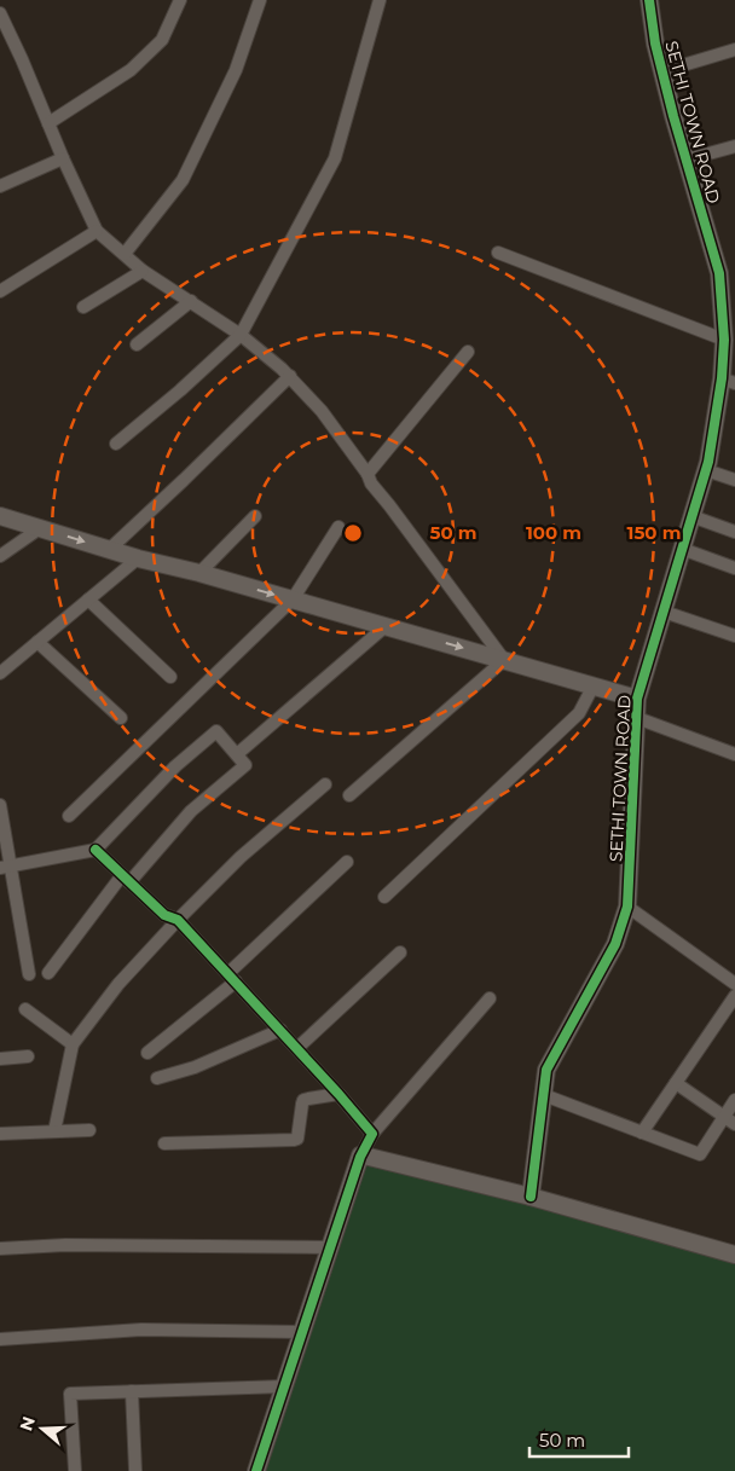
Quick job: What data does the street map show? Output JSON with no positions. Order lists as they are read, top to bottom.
{
  "streets": {
    "street": ["SETHI TOWN ROAD"]
  },
  "scale_bar": "50 m",
  "north": "left",
  "rings": ["50 m", "100 m", "150 m"]
}
